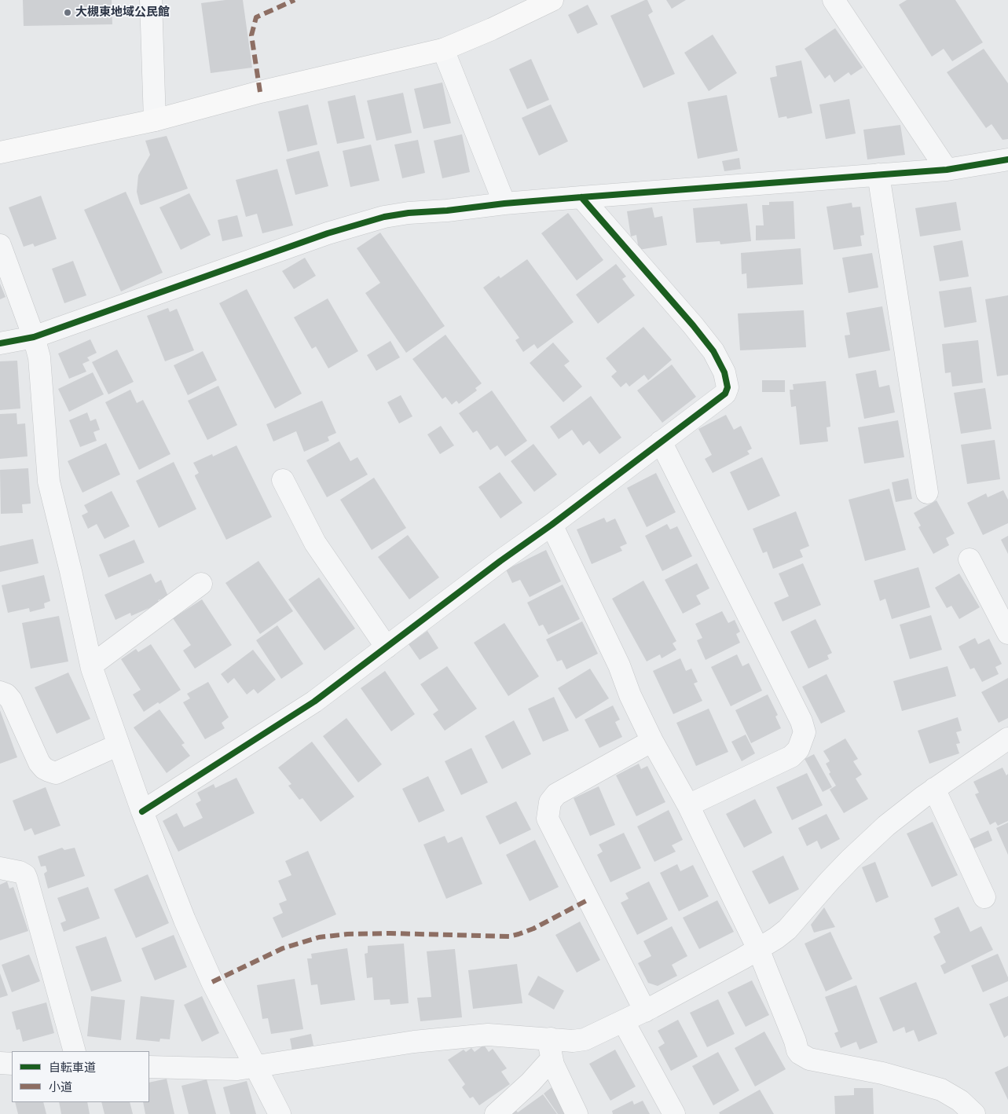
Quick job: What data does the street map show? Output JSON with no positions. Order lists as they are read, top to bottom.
{
  "places": ["大槻東地域公民館"],
  "legend": ["自転車道", "小道"]
}
